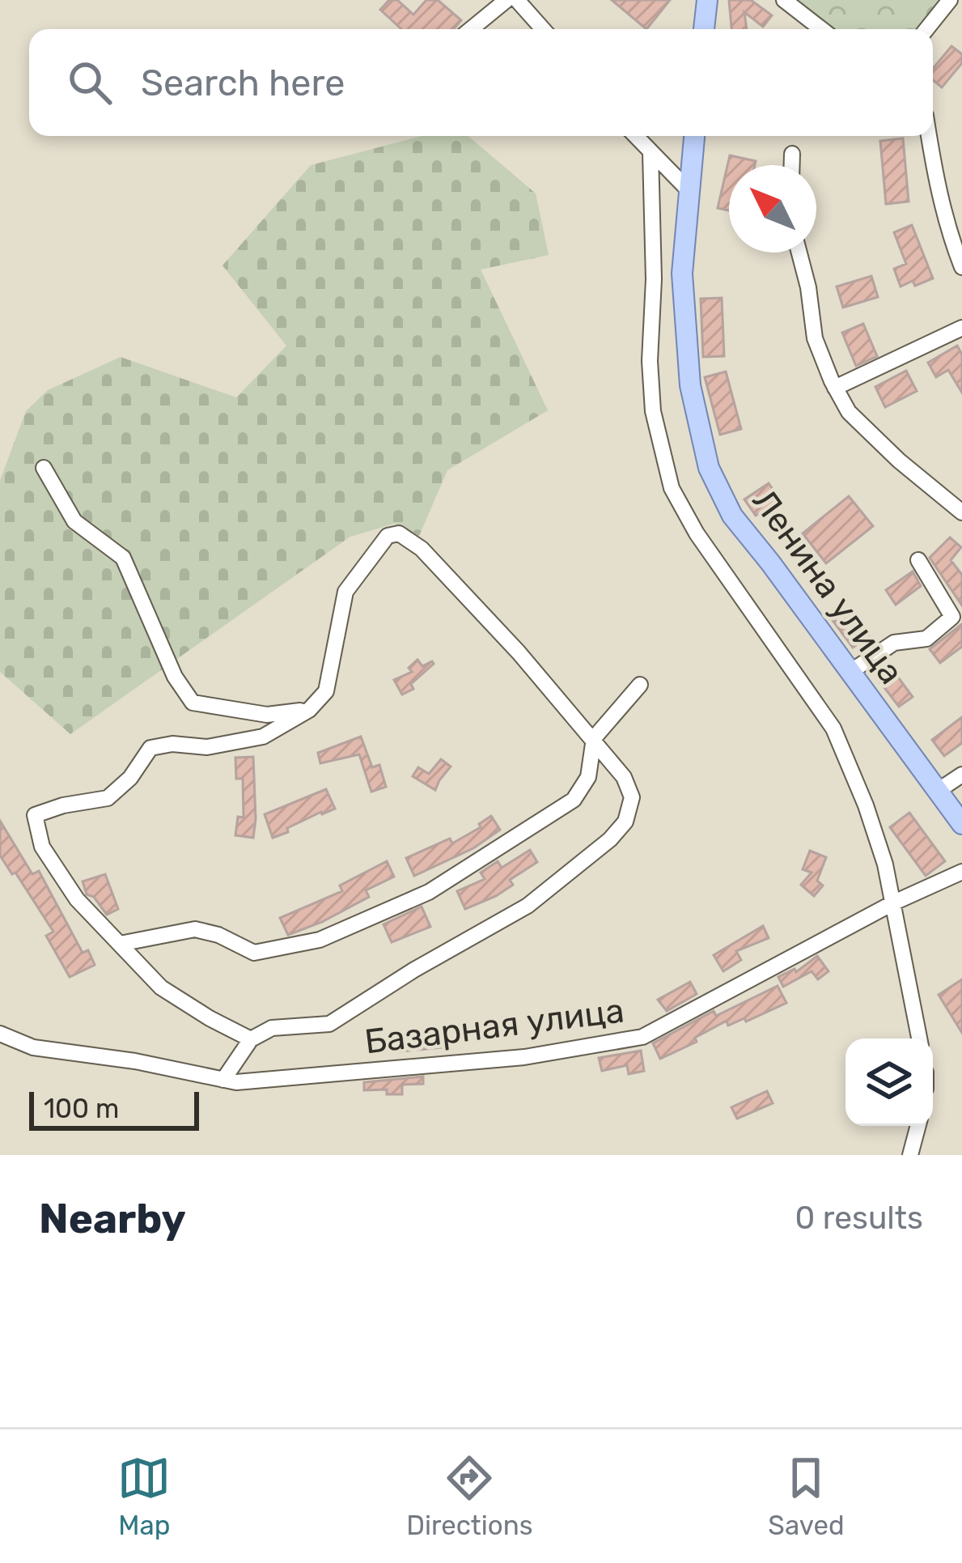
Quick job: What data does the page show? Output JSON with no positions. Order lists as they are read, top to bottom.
{
  "streets": {
    "main road": ["Ленина улица"],
    "street": ["Базарная улица"]
  },
  "scale_bar": "100 m",
  "north": "top left",
  "page": {
    "search": "Search here",
    "scale": "100 m",
    "heading": ["Nearby", "0 results"],
    "nav": ["Map", "Directions", "Saved"]
  }
}
